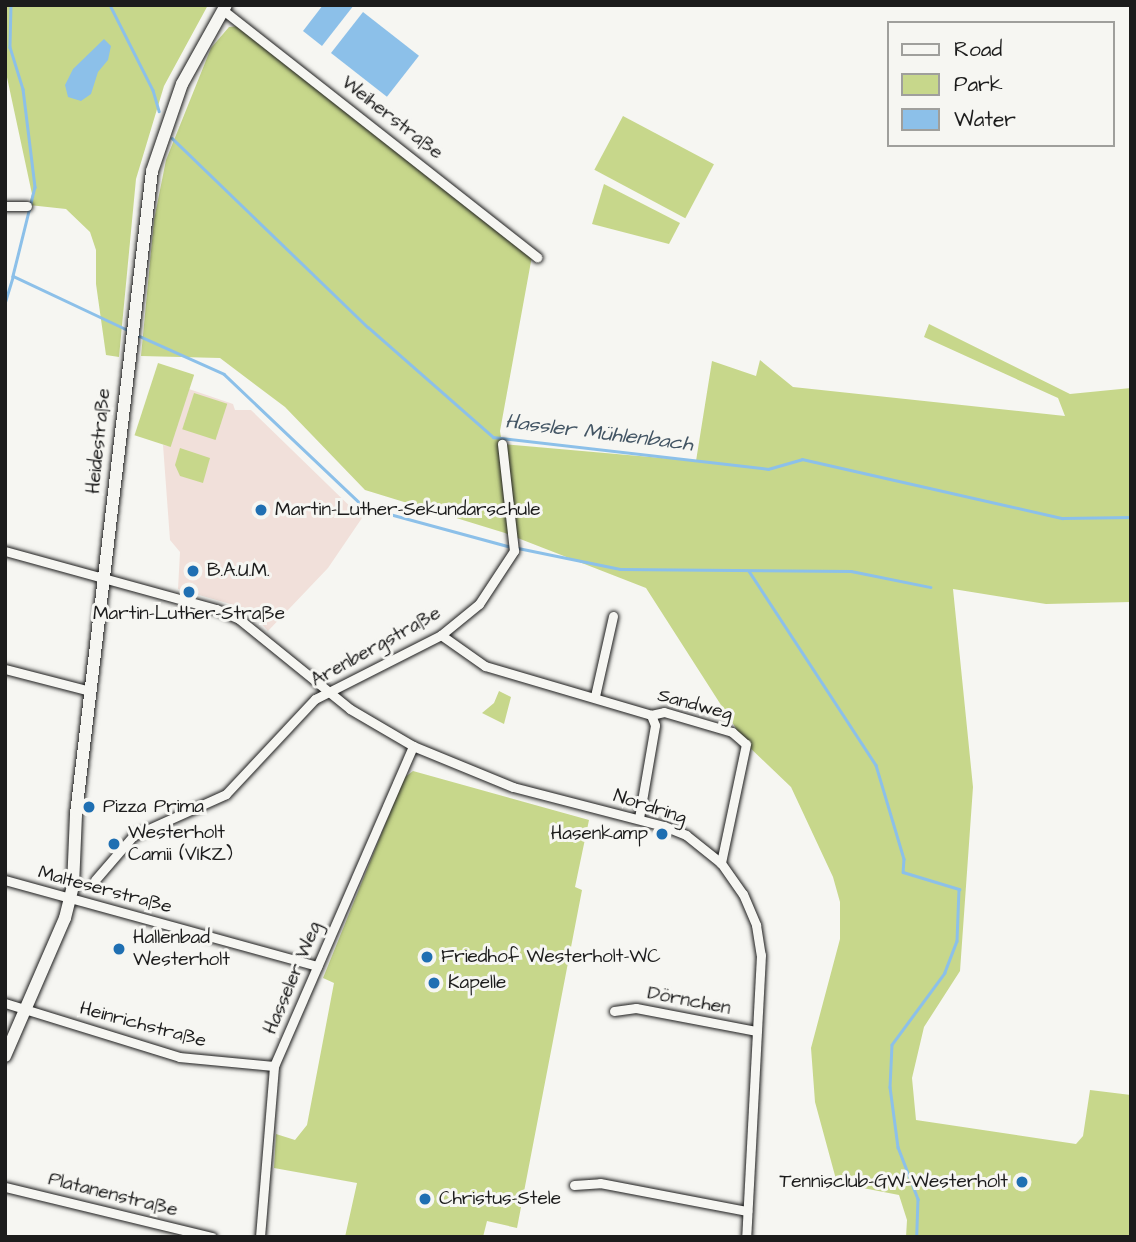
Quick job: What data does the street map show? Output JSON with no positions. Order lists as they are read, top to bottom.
{
  "streets": {
    "main road": ["Heidestraße"],
    "street": [
      "Weiherstraße",
      "Arenbergstraße",
      "Sandweg",
      "Nordring",
      "Malteserstraße",
      "Hasseler Weg",
      "Dörnchen",
      "Heinrichstraße",
      "Platanenstraße"
    ]
  },
  "crossings": [
    ["Weiherstraße", "Heidestraße"],
    ["Heidestraße", "Malteserstraße"],
    ["Heidestraße", "Heinrichstraße"],
    ["Arenbergstraße", "Sandweg"],
    ["Arenbergstraße", "Nordring"],
    ["Sandweg", "Nordring"],
    ["Nordring", "Hasseler Weg"],
    ["Nordring", "Dörnchen"],
    ["Malteserstraße", "Hasseler Weg"],
    ["Hasseler Weg", "Heinrichstraße"]
  ],
  "water": ["Hassler Mühlenbach"],
  "places": [
    "Martin-Luther-Sekundarschule",
    "B.A.U.M.",
    "Martin-Luther-Straße",
    "Pizza Prima",
    "Hasenkamp",
    "Westerholt Camii (VIKZ)",
    "Hallenbad Westerholt",
    "Friedhof Westerholt-WC",
    "Kapelle",
    "Tennisclub-GW-Westerholt",
    "Christus-Stele"
  ],
  "legend": ["Road", "Park", "Water"]
}
